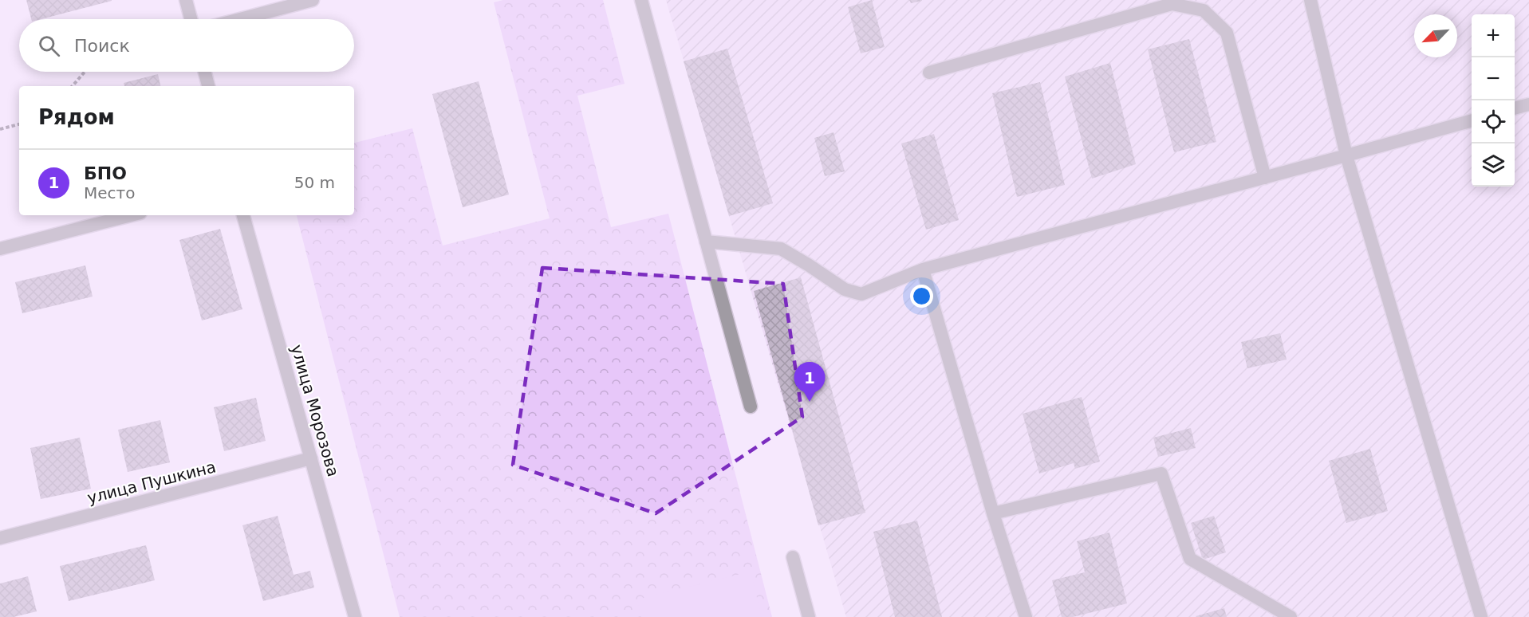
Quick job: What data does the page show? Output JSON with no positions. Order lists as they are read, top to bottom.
{
  "streets": {
    "street": ["улица Морозова", "улица Пушкина"]
  },
  "crossings": [
    ["улица Морозова", "улица Пушкина"]
  ],
  "north": "bottom left",
  "page": {
    "map_buttons": ["+", "−"],
    "search": "Поиск",
    "heading": "Рядом",
    "list": [
      {
        "mark": "1",
        "name": "БПО",
        "note": "Место",
        "value": "50 m"
      }
    ],
    "pins": "1"
  }
}
